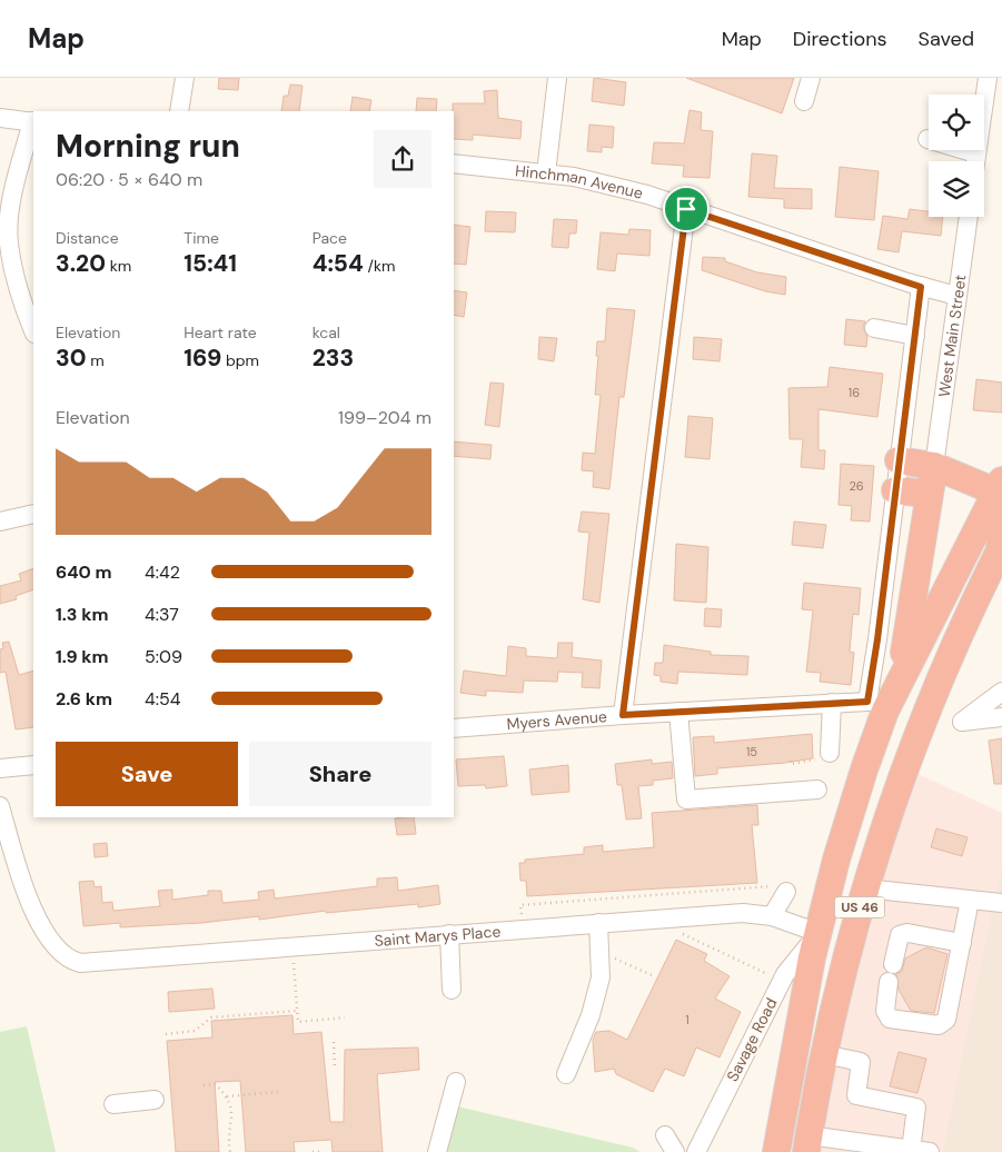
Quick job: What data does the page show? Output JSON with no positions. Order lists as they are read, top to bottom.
{
  "streets": {
    "highway": ["US 46"],
    "street": [
      "Hinchman Avenue",
      "West Main Street",
      "Myers Avenue",
      "Saint Marys Place",
      "Savage Road"
    ]
  },
  "crossings": [
    ["Hinchman Avenue", "West Main Street"],
    ["US 46", "Saint Marys Place"],
    ["US 46", "Savage Road"],
    ["Saint Marys Place", "Savage Road"]
  ],
  "house_numbers": [
    "16",
    "26",
    "15",
    "1"
  ],
  "page": {
    "header": "Map",
    "nav": ["Map", "Directions", "Saved"],
    "heading": ["Morning run", "06:20 · 5 × 640 m"],
    "stats": [
      ["Distance", "3.20 km"],
      ["Time", "15:41"],
      ["Pace", "4:54 /km"],
      ["Elevation", "30 m"],
      ["Heart rate", "169 bpm"],
      ["kcal", "233"]
    ],
    "chart": ["Elevation", "199–204 m"],
    "list": [
      {
        "name": "640 m",
        "note": "4:42"
      },
      {
        "name": "1.3 km",
        "note": "4:37"
      },
      {
        "name": "1.9 km",
        "note": "5:09"
      },
      {
        "name": "2.6 km",
        "note": "4:54"
      }
    ],
    "buttons": ["Save", "Share"]
  }
}
